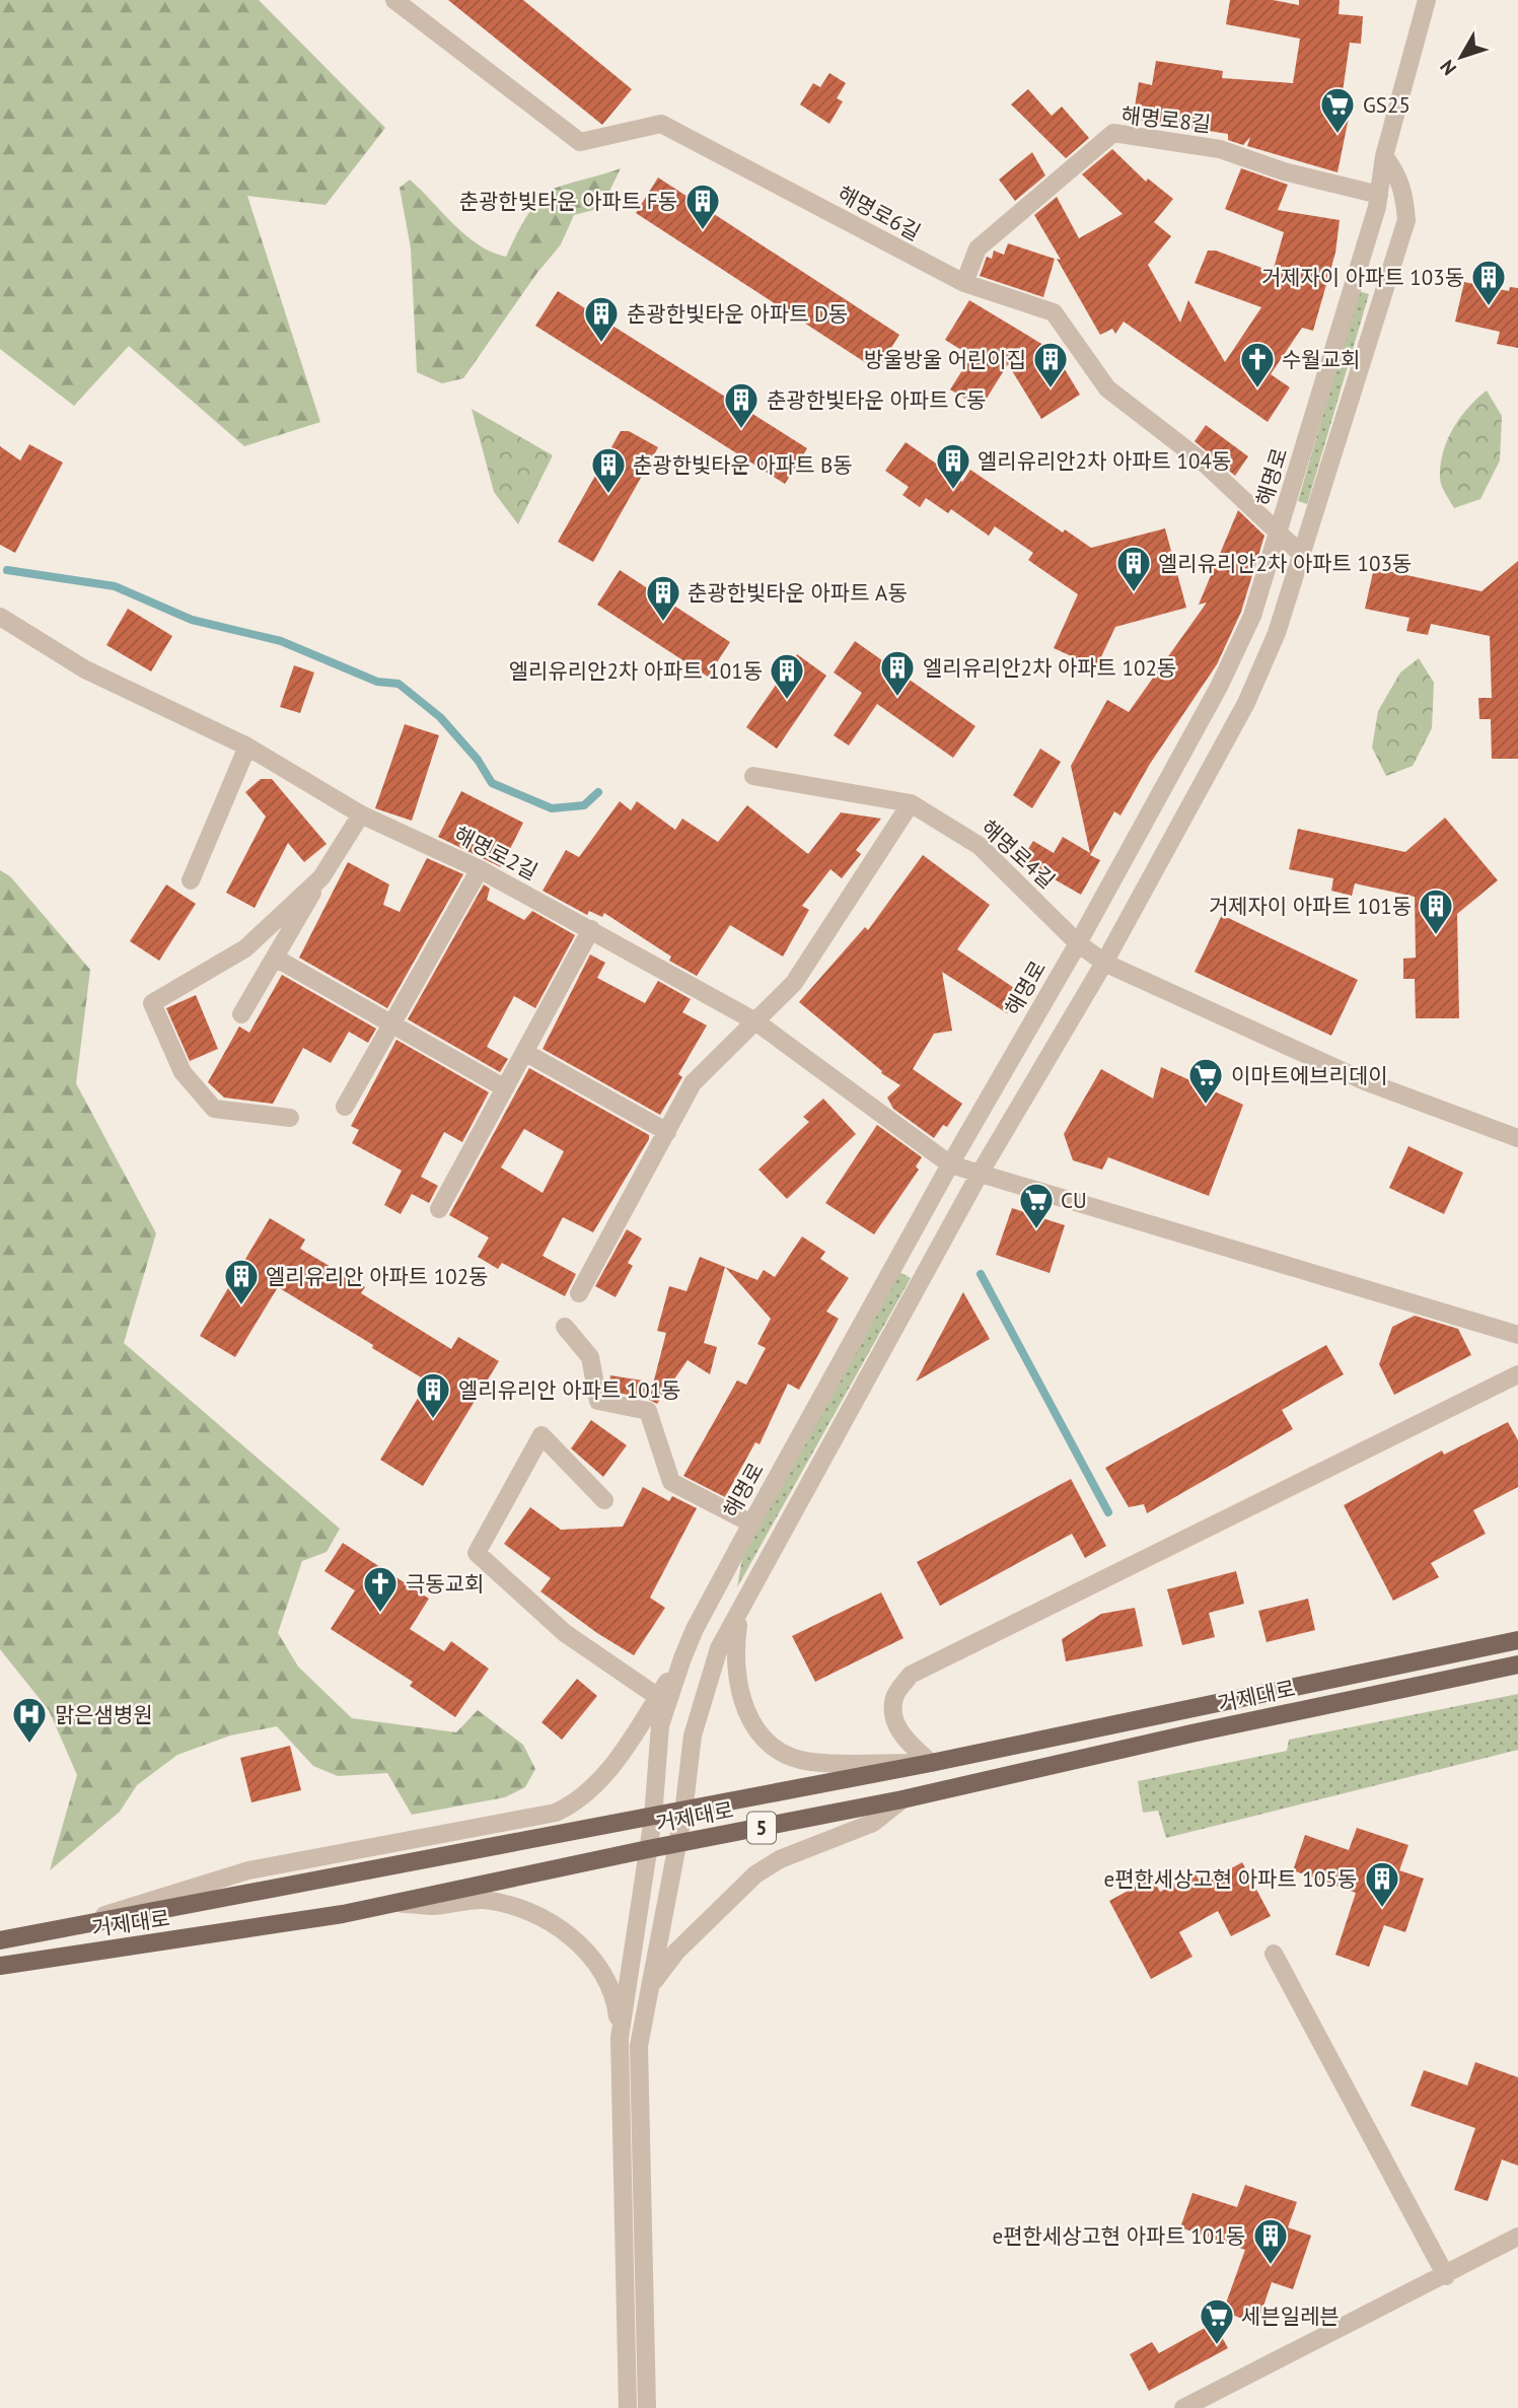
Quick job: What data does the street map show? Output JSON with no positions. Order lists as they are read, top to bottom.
{
  "streets": {
    "main road": ["거제대로", "5"],
    "street": [
      "해명로8길",
      "해명로6길",
      "해명로",
      "해명로2길",
      "해명로4길"
    ]
  },
  "crossings": [
    ["해명로8길", "해명로6길"],
    ["해명로8길", "해명로"],
    ["해명로6길", "해명로"],
    ["해명로", "해명로2길"],
    ["해명로", "해명로4길"],
    ["해명로", "거제대로"]
  ],
  "places": {
    "supermarket": [
      "GS25",
      "이마트에브리데이",
      "CU",
      "세븐일레븐"
    ],
    "building": [
      "춘광한빛타운 아파트 F동",
      "거제자이 아파트 103동",
      "춘광한빛타운 아파트 D동",
      "방울방울 어린이집",
      "춘광한빛타운 아파트 C동",
      "엘리유리안2차 아파트 104동",
      "춘광한빛타운 아파트 B동",
      "엘리유리안2차 아파트 103동",
      "춘광한빛타운 아파트 A동",
      "엘리유리안2차 아파트 102동",
      "엘리유리안2차 아파트 101동",
      "거제자이 아파트 101동",
      "엘리유리안 아파트 102동",
      "엘리유리안 아파트 101동",
      "e편한세상고현 아파트 105동",
      "e편한세상고현 아파트 101동"
    ],
    "church": ["수월교회", "극동교회"],
    "hospital": ["맑은샘병원"]
  },
  "north": "bottom left"
}
